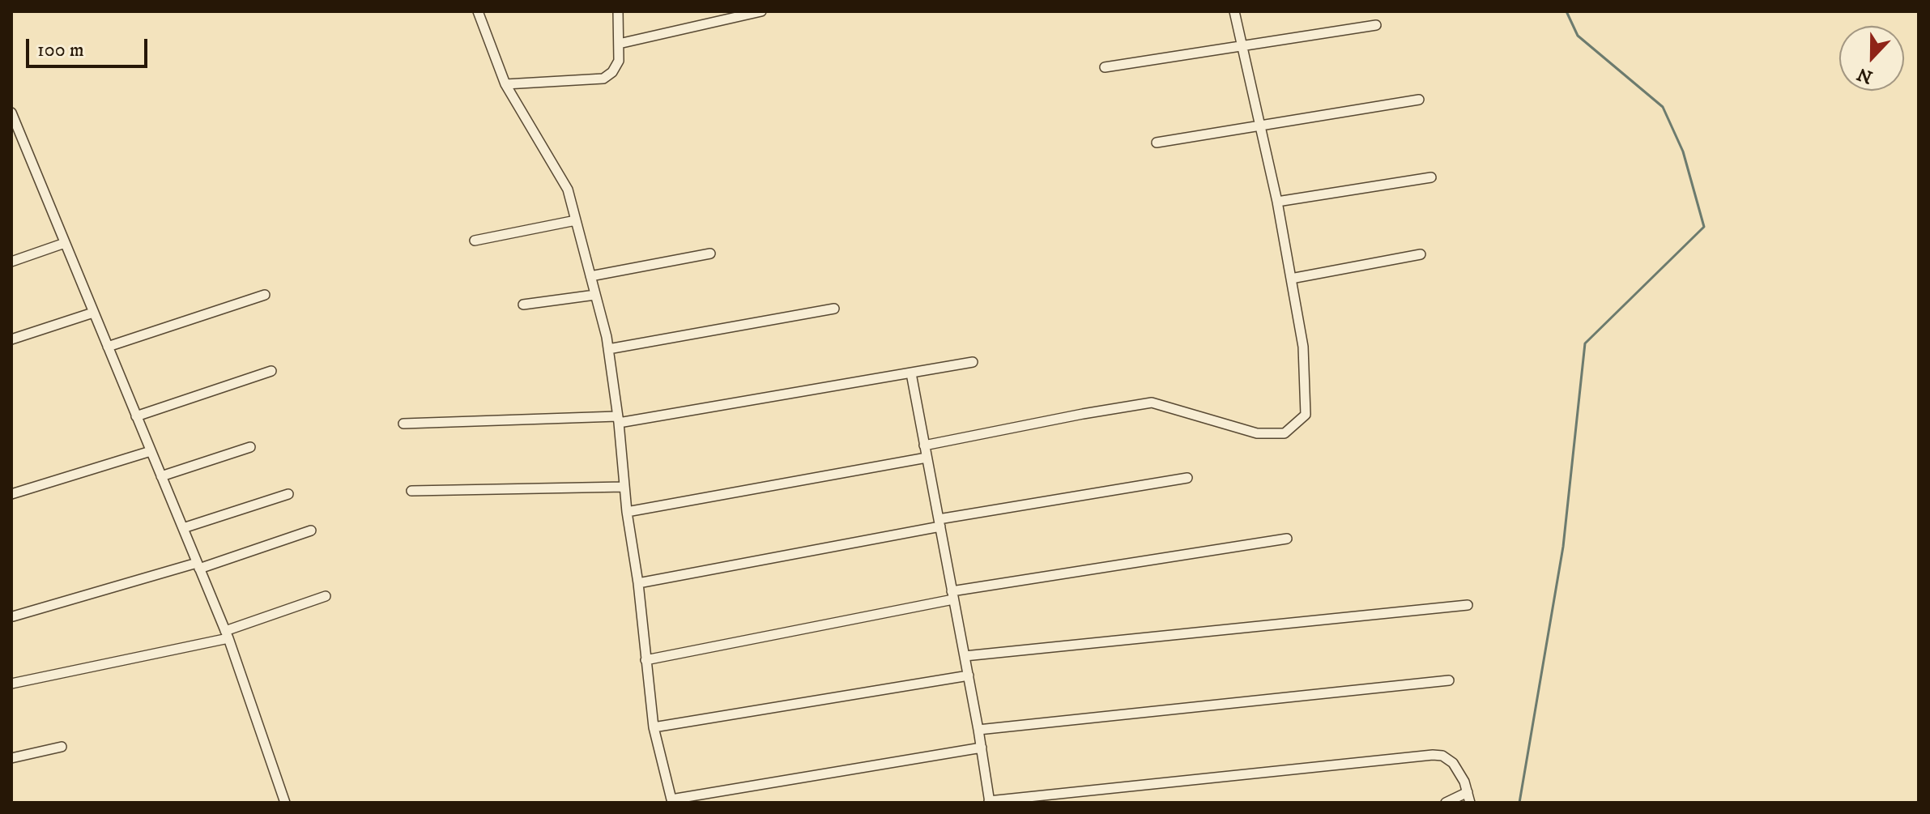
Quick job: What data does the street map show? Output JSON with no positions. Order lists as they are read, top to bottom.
{
  "scale_bar": "100 m",
  "north": "bottom"
}
